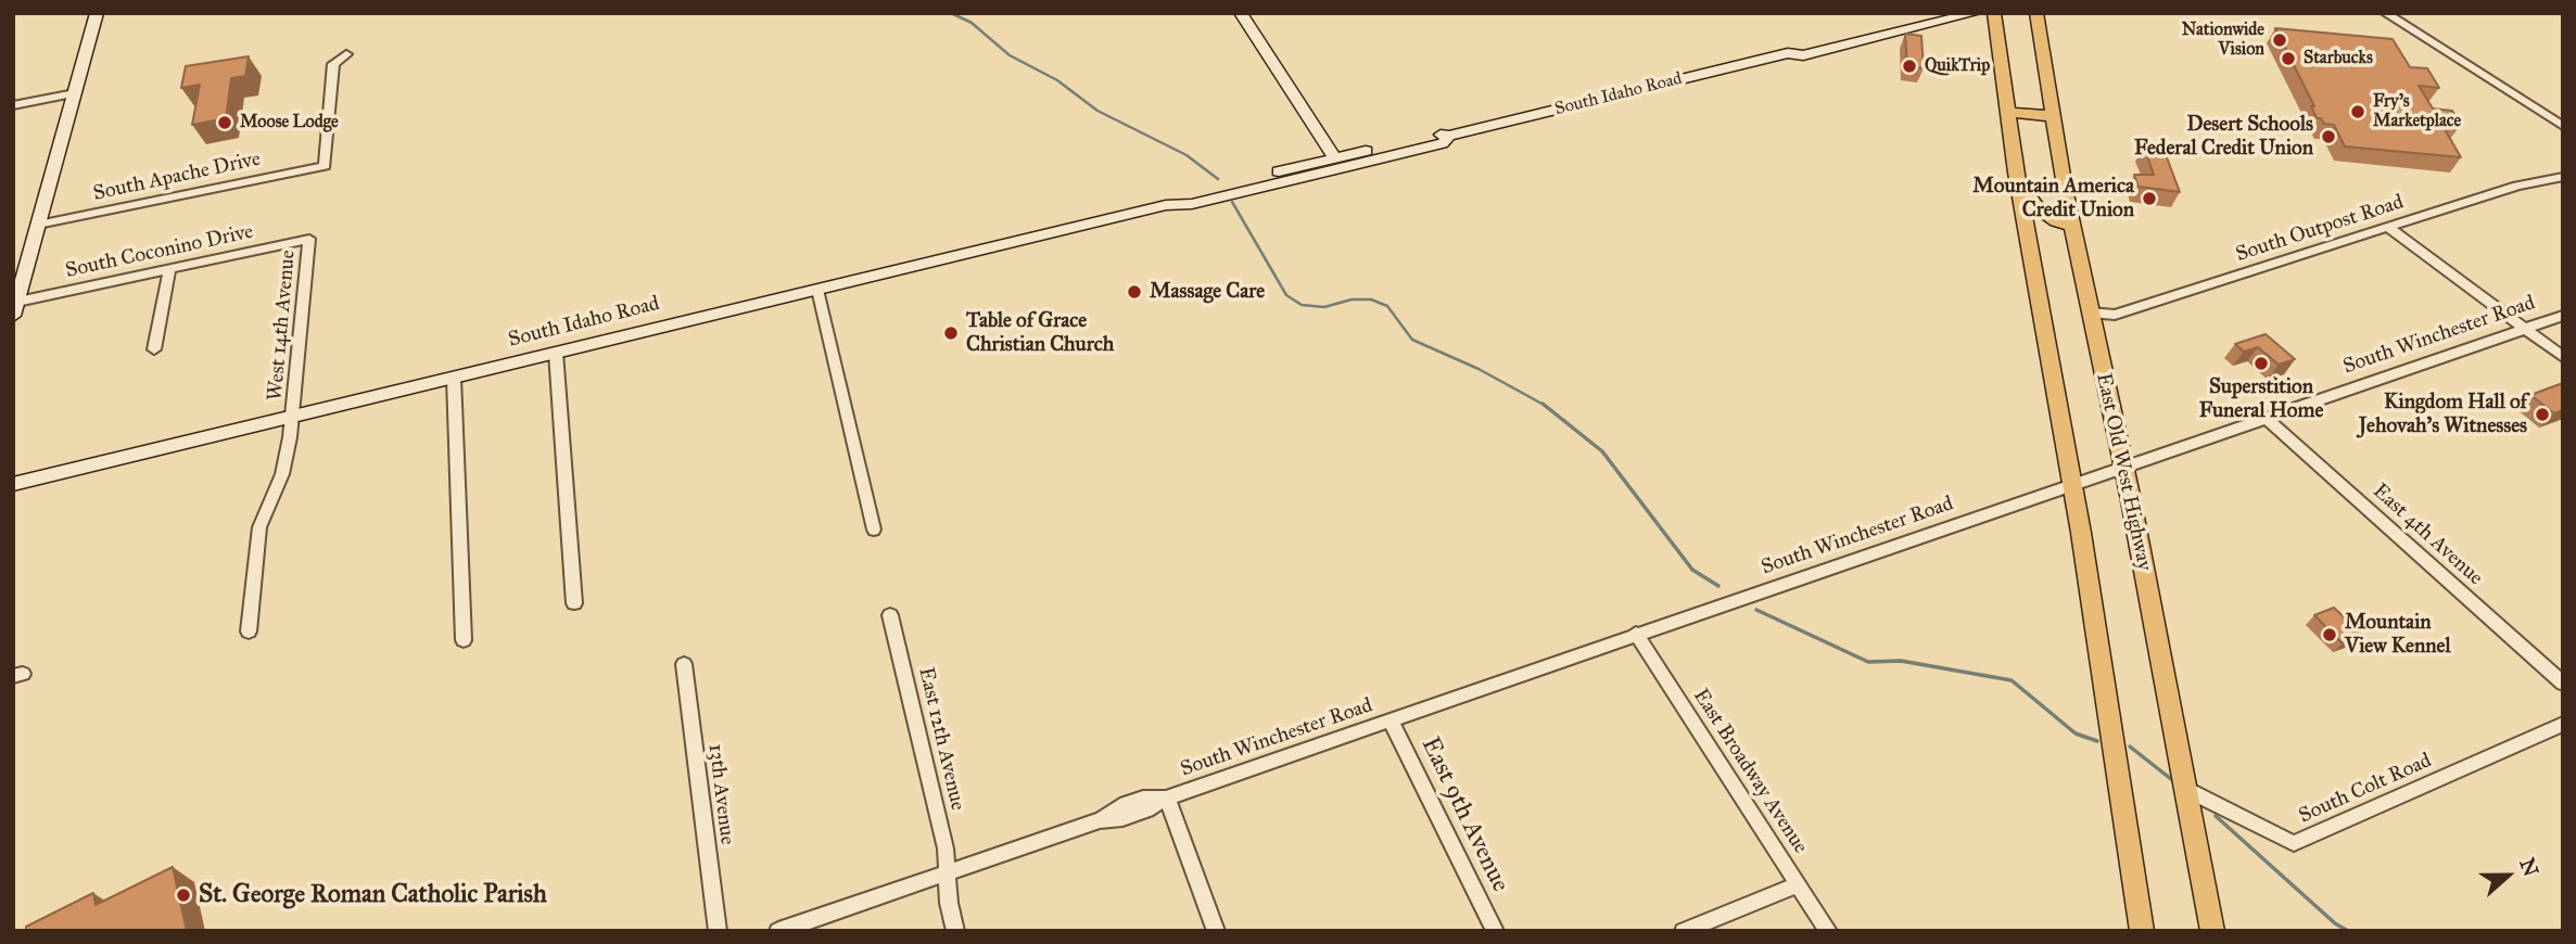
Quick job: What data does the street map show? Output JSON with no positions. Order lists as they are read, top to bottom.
{
  "streets": {
    "main road": ["South Idaho Road", "East Old West Highway"],
    "street": [
      "South Apache Drive",
      "South Outpost Road",
      "South Coconino Drive",
      "West 14th Avenue",
      "South Winchester Road",
      "East 4th Avenue",
      "East 12th Avenue",
      "East Broadway Avenue",
      "South Colt Road",
      "13th Avenue",
      "East 9th Avenue"
    ]
  },
  "crossings": [
    ["South Idaho Road", "West 14th Avenue"],
    ["South Outpost Road", "East Old West Highway"],
    ["South Coconino Drive", "West 14th Avenue"],
    ["South Winchester Road", "East Old West Highway"],
    ["South Winchester Road", "East 4th Avenue"],
    ["South Winchester Road", "East 12th Avenue"],
    ["South Winchester Road", "East Broadway Avenue"],
    ["South Winchester Road", "East 9th Avenue"],
    ["East Old West Highway", "South Colt Road"]
  ],
  "places": [
    "Nationwide Vision",
    "Starbucks",
    "QuikTrip",
    "Fry's Marketplace",
    "Moose Lodge",
    "Desert Schools Federal Credit Union",
    "Mountain America Credit Union",
    "Massage Care",
    "Table of Grace Christian Church",
    "Superstition Funeral Home",
    "Kingdom Hall of Jehovah's Witnesses",
    "Mountain View Kennel",
    "St. George Roman Catholic Parish"
  ],
  "north": "right"
}
